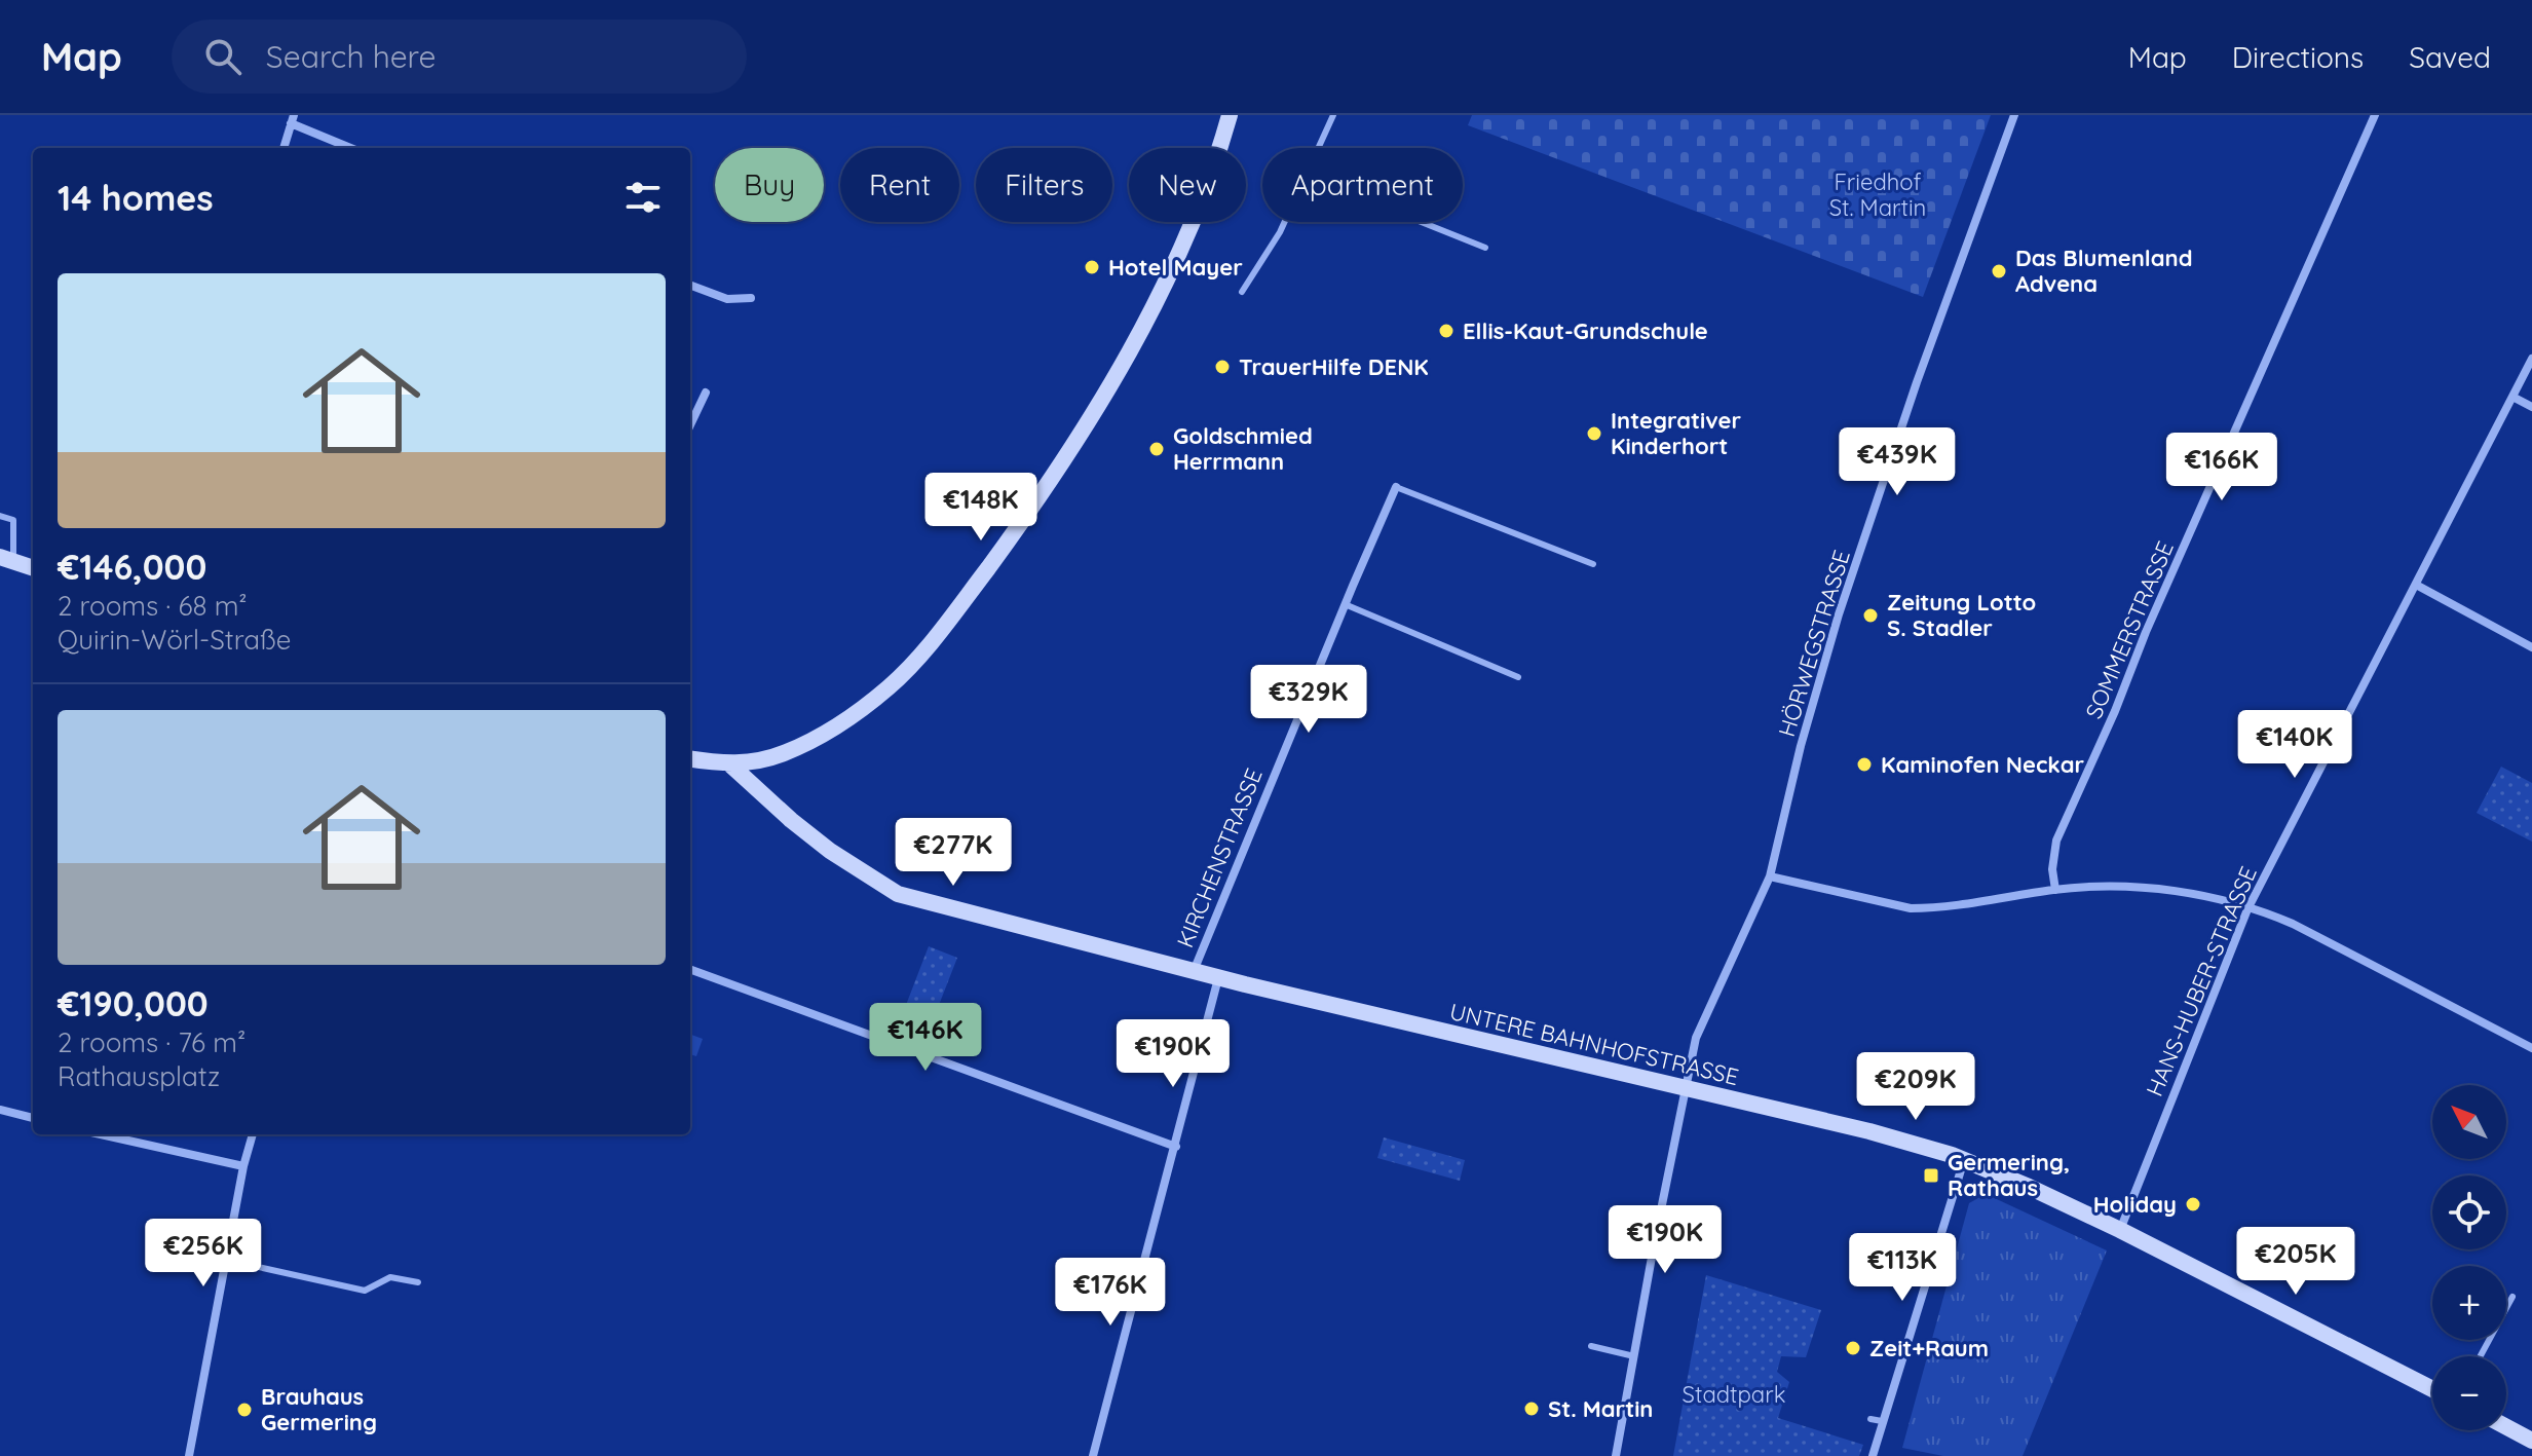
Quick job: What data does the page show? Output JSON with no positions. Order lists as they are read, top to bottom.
{
  "streets": {
    "street": [
      "SOMMERSTRASSE",
      "HÖRWEGSTRASSE",
      "KIRCHENSTRASSE",
      "HANS-HUBER-STRASSE",
      "UNTERE BAHNHOFSTRASSE"
    ]
  },
  "crossings": [
    ["HÖRWEGSTRASSE", "UNTERE BAHNHOFSTRASSE"],
    ["KIRCHENSTRASSE", "UNTERE BAHNHOFSTRASSE"],
    ["HANS-HUBER-STRASSE", "UNTERE BAHNHOFSTRASSE"]
  ],
  "parks": ["Friedhof St. Martin", "Stadtpark"],
  "places": {
    "other": [
      "Hotel Mayer",
      "Das Blumenland Advena",
      "Ellis-Kaut-Grundschule",
      "TrauerHilfe DENK",
      "Integrativer Kinderhort",
      "Goldschmied Herrmann",
      "Zeitung Lotto S. Stadler",
      "Kaminofen Neckar",
      "Holiday",
      "Zeit+Raum",
      "St. Martin",
      "Brauhaus Germering"
    ],
    "transit": ["Germering, Rathaus"]
  },
  "north": "top left",
  "page": {
    "header": "Map",
    "search": "Search here",
    "nav": ["Map", "Directions", "Saved"],
    "chip": [
      "Buy",
      "Rent",
      "Filters",
      "New",
      "Apartment"
    ],
    "heading": "14 homes",
    "list": [
      {
        "name": "€146,000",
        "note": "2 rooms · 68 m² · Quirin-Wörl-Straße"
      },
      {
        "name": "€190,000",
        "note": "2 rooms · 76 m² · Rathausplatz"
      }
    ],
    "price": [
      "€439K",
      "€166K",
      "€148K",
      "€329K",
      "€140K",
      "€277K",
      "€146K",
      "€190K",
      "€209K",
      "€190K",
      "€256K",
      "€205K",
      "€113K",
      "€176K"
    ],
    "map_buttons": ["+", "−"]
  }
}
